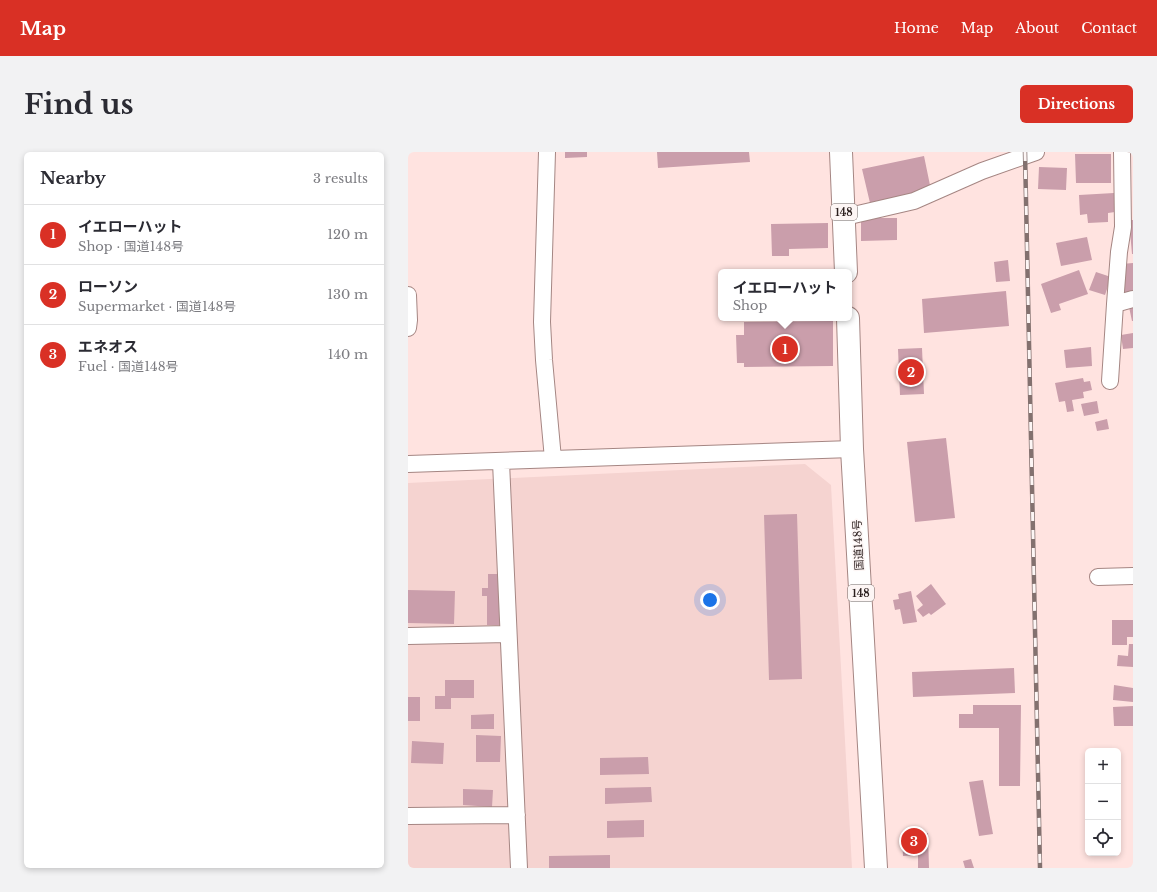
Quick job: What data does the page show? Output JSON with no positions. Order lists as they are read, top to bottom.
{
  "streets": {
    "highway": ["148", "国道148号"]
  },
  "page": {
    "header": "Map",
    "nav": [
      "Home",
      "Map",
      "About",
      "Contact"
    ],
    "buttons": "Directions",
    "title": "Find us",
    "heading": ["Nearby", "3 results"],
    "list": [
      {
        "mark": "1",
        "name": "イエローハット",
        "note": "Shop · 国道148号",
        "value": "120 m"
      },
      {
        "mark": "2",
        "name": "ローソン",
        "note": "Supermarket · 国道148号",
        "value": "130 m"
      },
      {
        "mark": "3",
        "name": "エネオス",
        "note": "Fuel · 国道148号",
        "value": "140 m"
      }
    ],
    "popup": ["イエローハット", "Shop"],
    "pins": ["1", "2", "3"],
    "map_buttons": ["+", "−"]
  }
}
